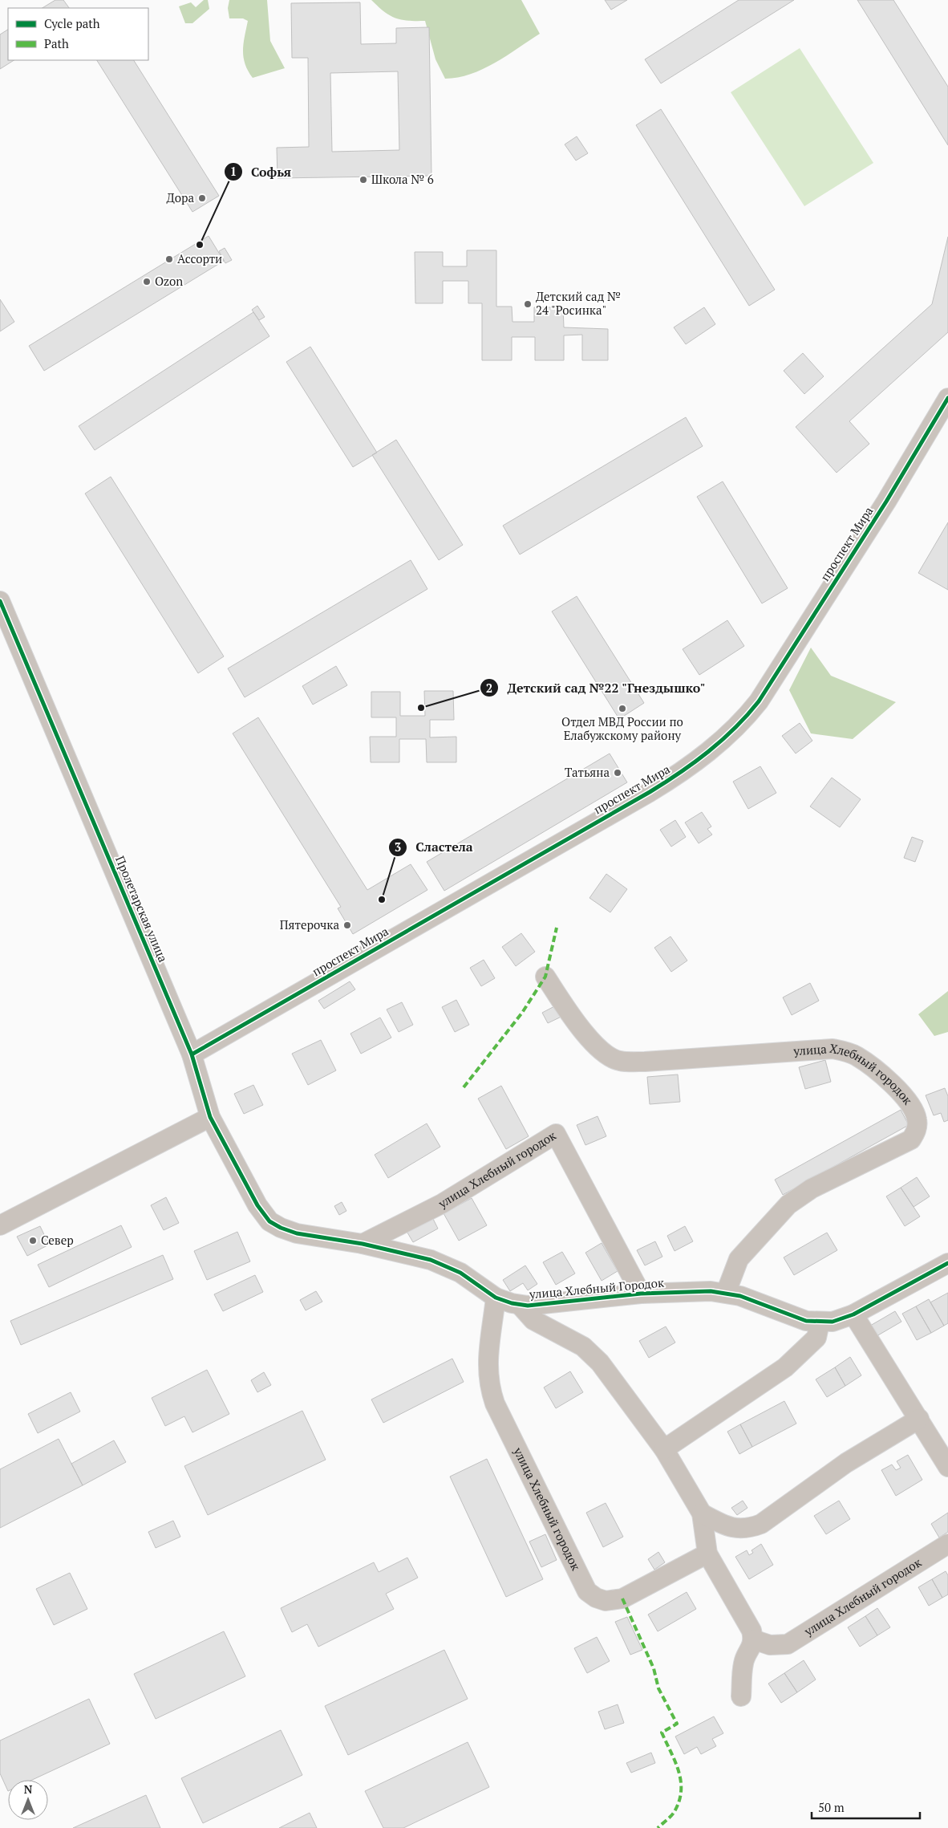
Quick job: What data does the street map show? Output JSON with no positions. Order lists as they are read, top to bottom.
{
  "streets": {
    "street": [
      "проспект Мира",
      "Пролетарская улица",
      "улица Хлебный городок",
      "улица Хлебный Городок"
    ]
  },
  "crossings": [
    ["проспект Мира", "Пролетарская улица"],
    ["Пролетарская улица", "улица Хлебный Городок"],
    ["улица Хлебный городок", "улица Хлебный Городок"]
  ],
  "places": [
    "Школа № 6",
    "Дора",
    "Софья",
    "Ассорти",
    "Ozon",
    "Детский сад № 24 \"Росинка\"",
    "Детский сад №22 \"Гнездышко\"",
    "Отдел МВД России по Елабужскому району",
    "Татьяна",
    "Сластела",
    "Пятерочка",
    "Север"
  ],
  "legend": ["Cycle path", "Path"],
  "scale_bar": "50 m",
  "north": "top"
}
